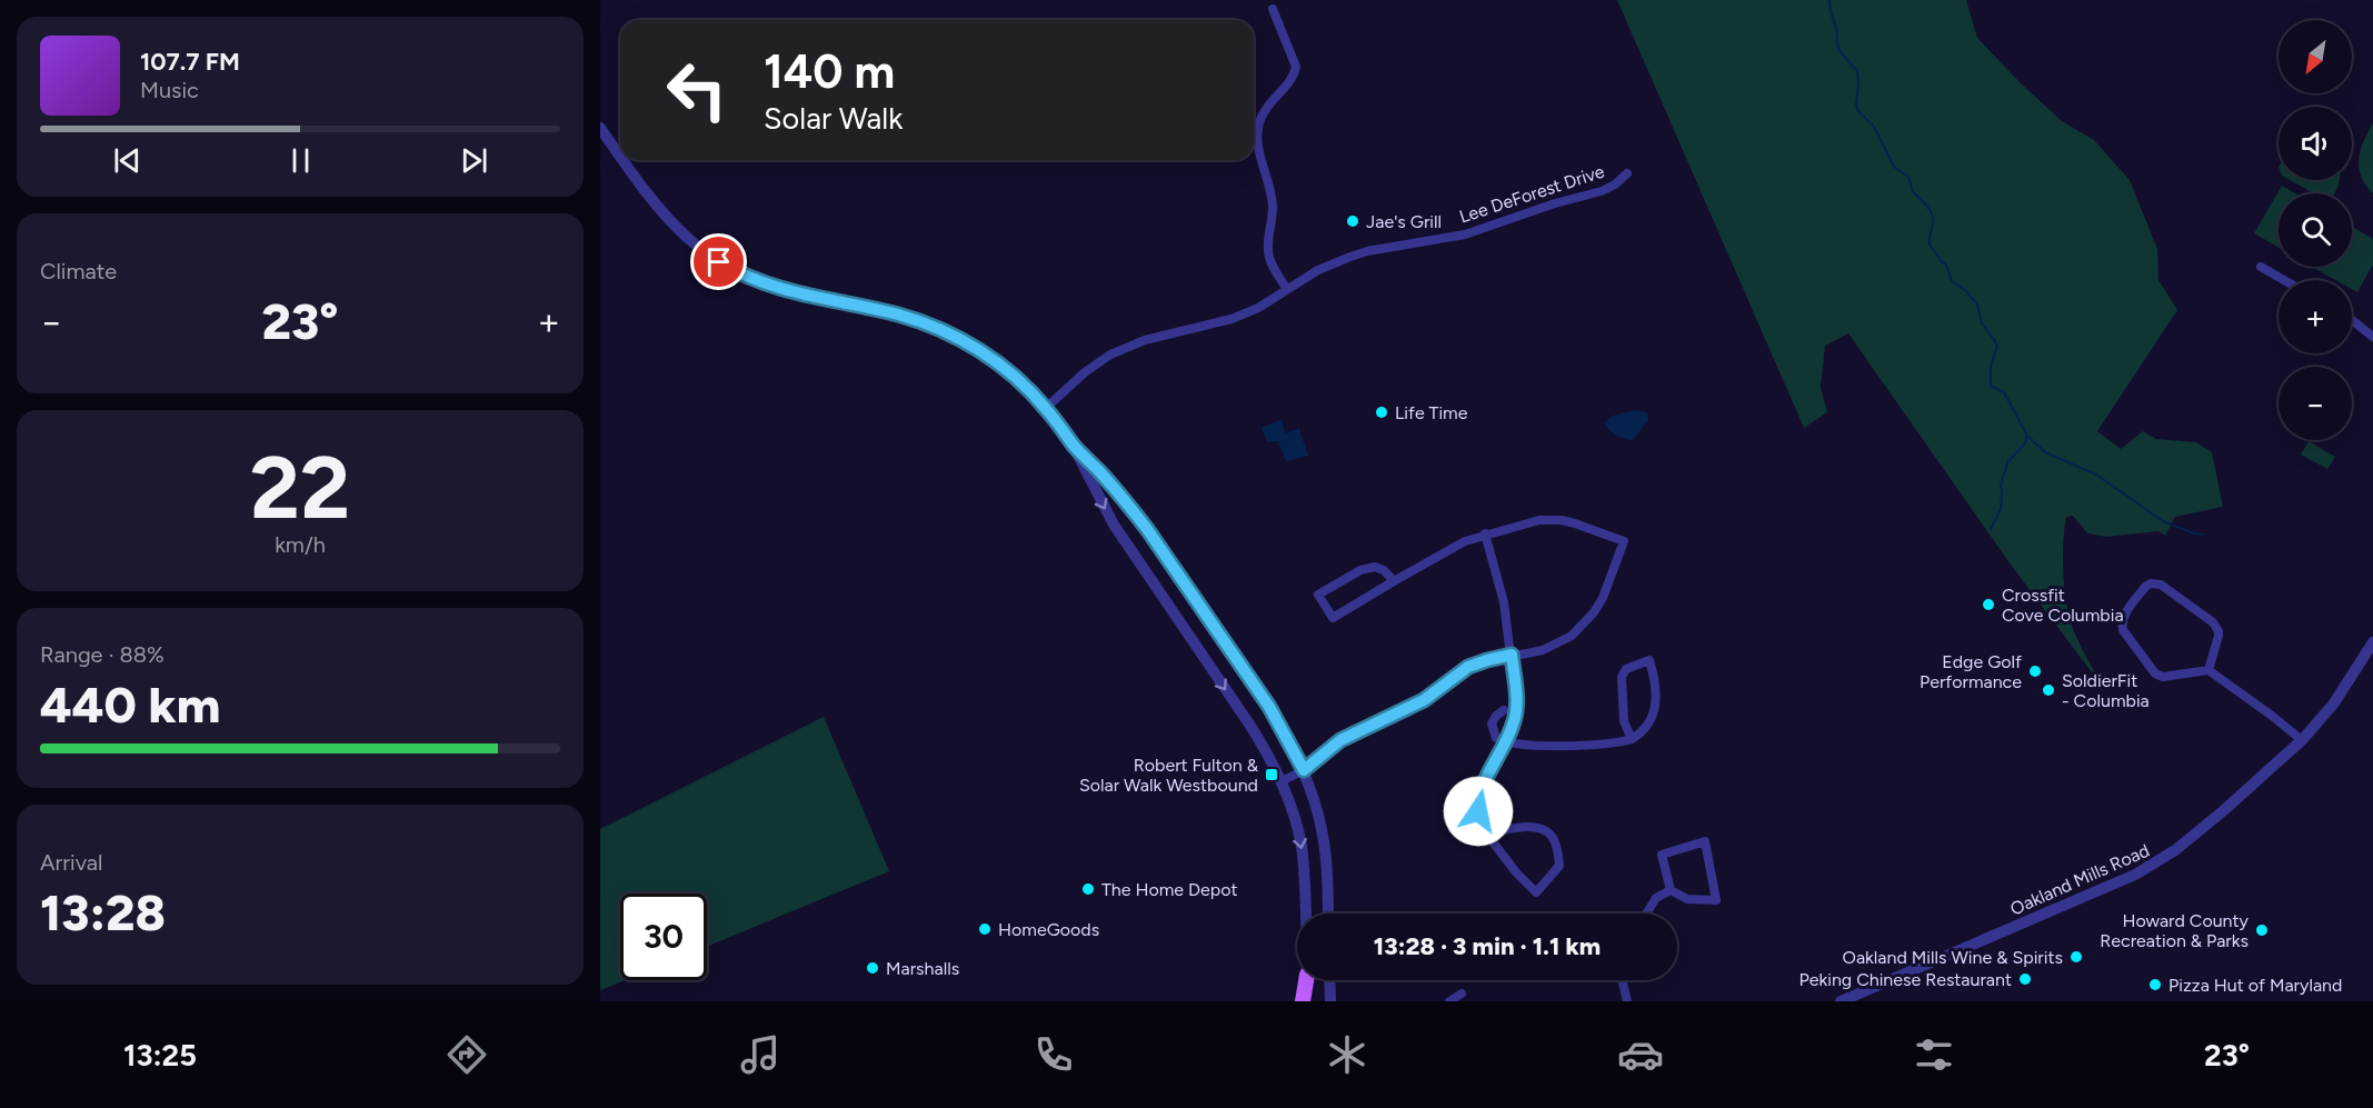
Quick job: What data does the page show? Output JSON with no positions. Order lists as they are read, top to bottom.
{
  "streets": {
    "street": ["Lee DeForest Drive", "Oakland Mills Road"]
  },
  "places": {
    "other": [
      "Jae's Grill",
      "Life Time",
      "Crossfit Cove Columbia",
      "Edge Golf Performance",
      "SoldierFit - Columbia",
      "The Home Depot",
      "HomeGoods",
      "Howard County Recreation & Parks",
      "Oakland Mills Wine & Spirits",
      "Marshalls",
      "Peking Chinese Restaurant",
      "Pizza Hut of Maryland"
    ],
    "transit": ["Robert Fulton & Solar Walk Westbound"]
  },
  "north": "bottom left",
  "page": {
    "map_buttons": ["+", "−"],
    "turn": ["140 m", "Solar Walk"],
    "song": ["107.7 FM", "Music"],
    "tile": [
      "Climate",
      ["22", "km/h"],
      ["Range · 88%", "440 km"],
      ["Arrival", "13:28"]
    ],
    "heat": ["−", "23°", "+"],
    "limit": "30",
    "trip": "13:28 · 3 min · 1.1 km",
    "tabs": ["13:25", "23°"]
  }
}
